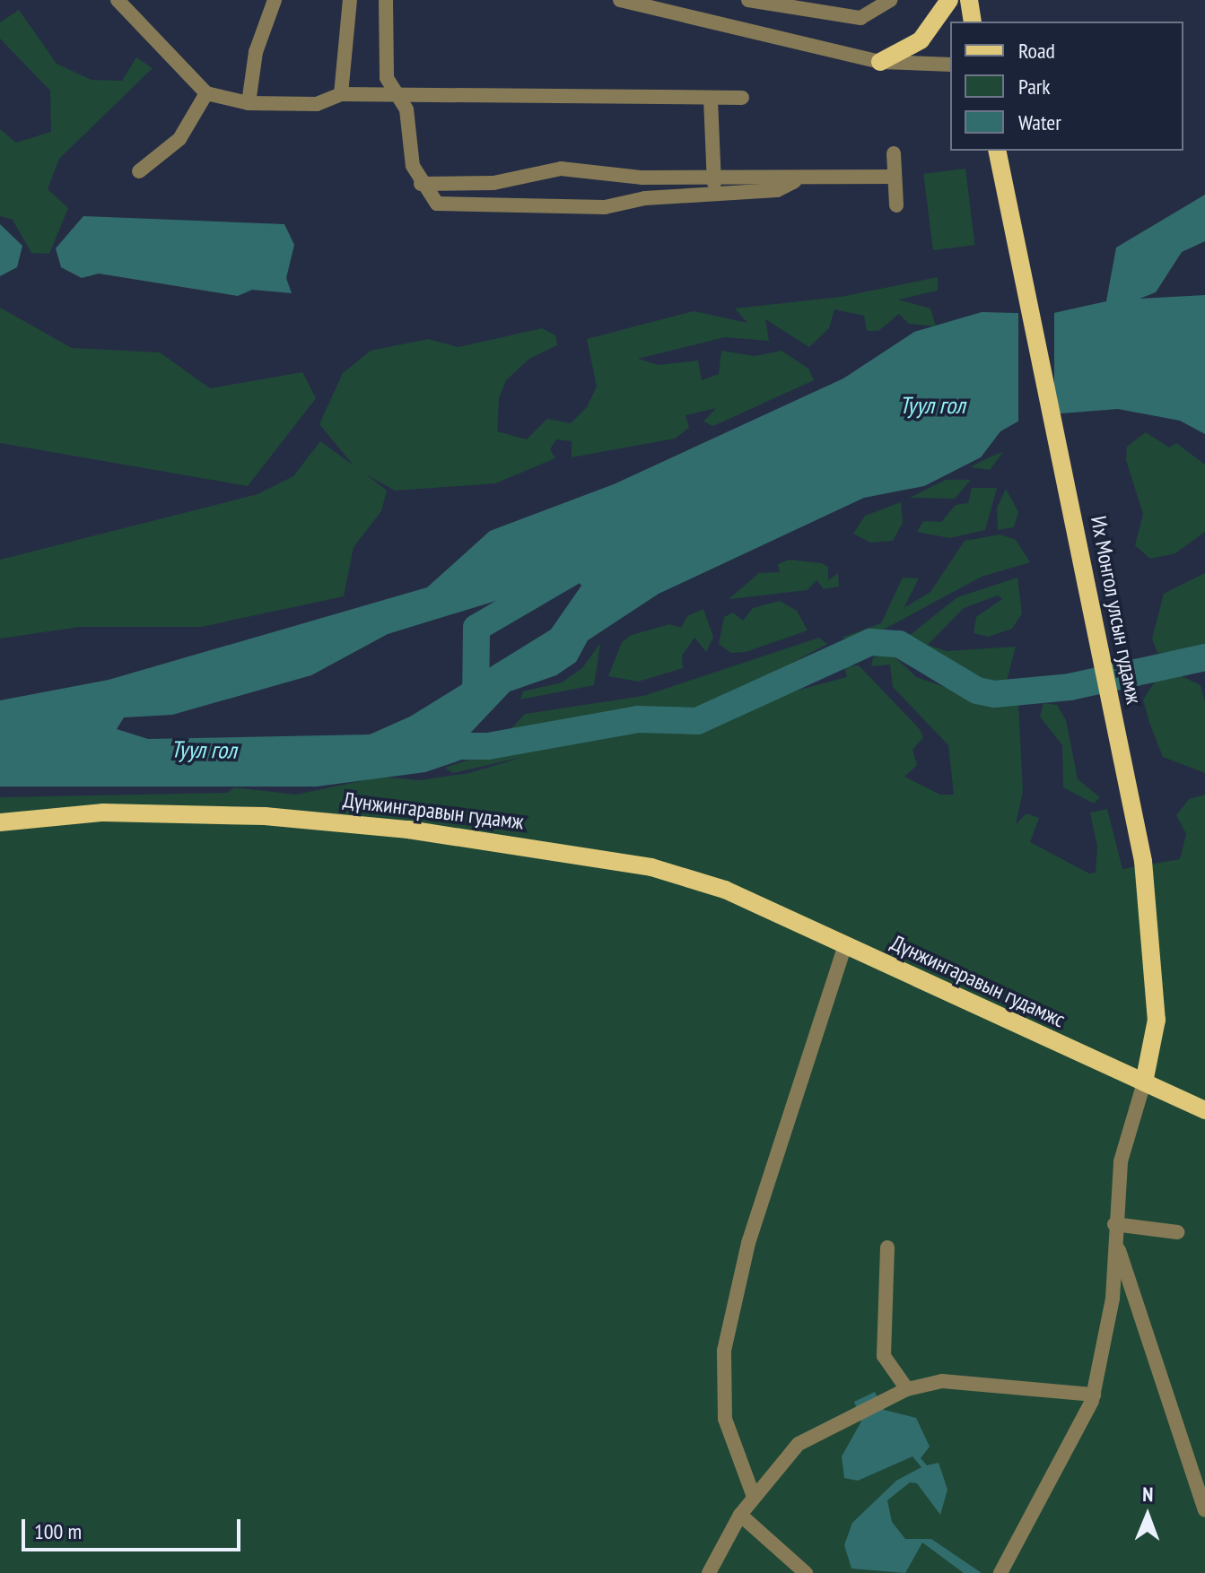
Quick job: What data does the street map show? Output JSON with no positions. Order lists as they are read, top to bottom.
{
  "streets": {
    "main road": ["Их Монгол улсын гудамж", "Дүнжингаравын гудамж", "Дүнжингаравын гудамжс"]
  },
  "crossings": [
    ["Их Монгол улсын гудамж", "Дүнжингаравын гудамжс"],
    ["Дүнжингаравын гудамж", "Дүнжингаравын гудамжс"]
  ],
  "water": ["Туул гол"],
  "legend": ["Road", "Park", "Water"],
  "scale_bar": "100 m",
  "north": "top"
}
